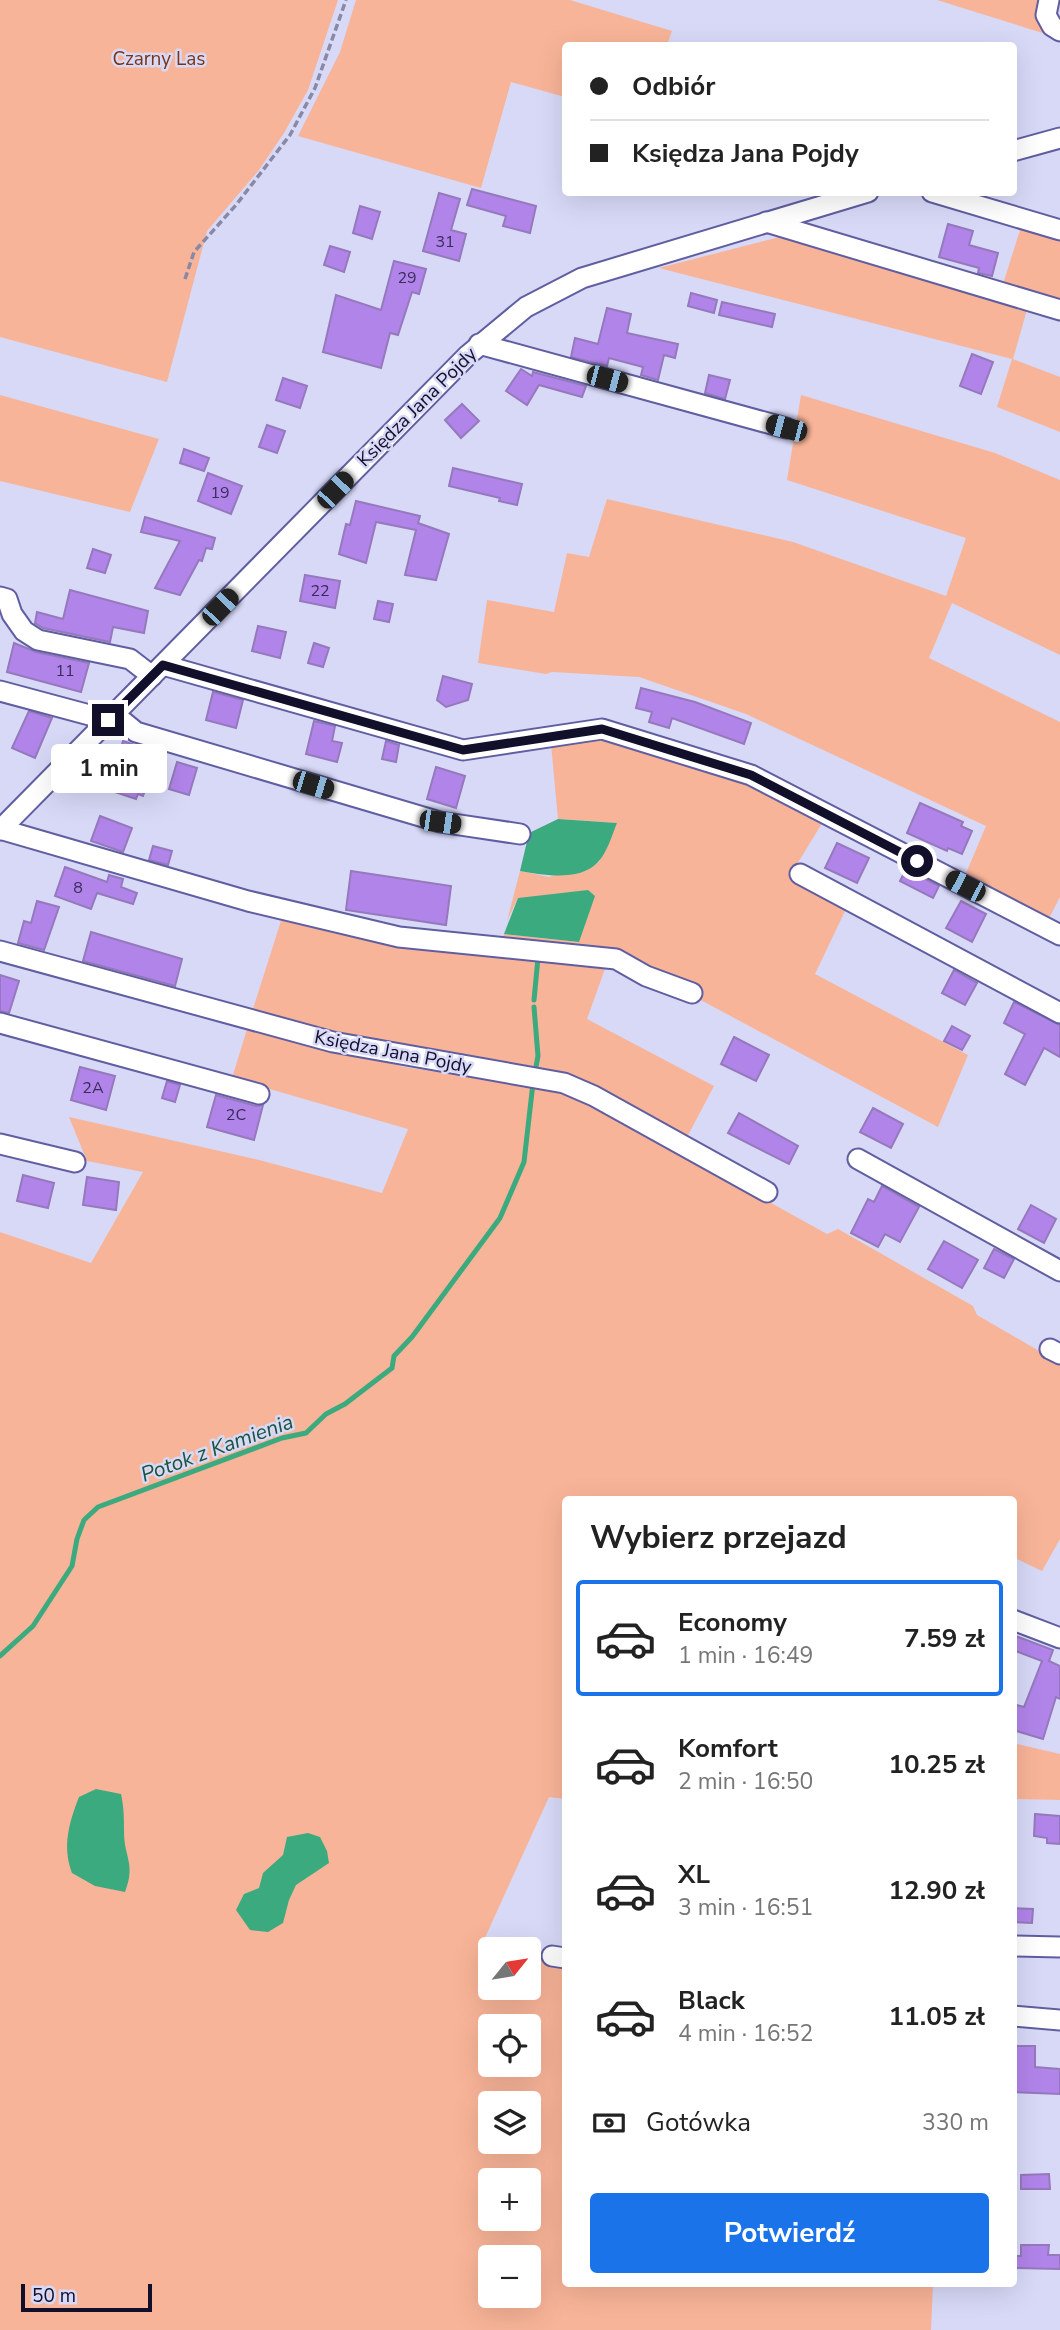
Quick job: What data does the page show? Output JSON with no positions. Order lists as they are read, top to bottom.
{
  "streets": {
    "street": ["Księdza Jana Pojdy"]
  },
  "water": ["Potok z Kamienia"],
  "parks": ["Czarny Las"],
  "house_numbers": [
    "31",
    "29",
    "19",
    "22",
    "11",
    "8",
    "2A",
    "2C"
  ],
  "scale_bar": "50 m",
  "north": "top right",
  "page": {
    "banner": ["Odbiór", "Księdza Jana Pojdy"],
    "bubble": "1 min",
    "heading": "Wybierz przejazd",
    "list": [
      {
        "name": "Economy",
        "note": "1 min · 16:49",
        "value": "7.59 zł"
      },
      {
        "name": "Komfort",
        "note": "2 min · 16:50",
        "value": "10.25 zł"
      },
      {
        "name": "XL",
        "note": "3 min · 16:51",
        "value": "12.90 zł"
      },
      {
        "name": "Black",
        "note": "4 min · 16:52",
        "value": "11.05 zł"
      }
    ],
    "map_buttons": ["+", "−"],
    "pay": ["Gotówka", "330 m"],
    "buttons": "Potwierdź",
    "scale": "50 m"
  }
}
